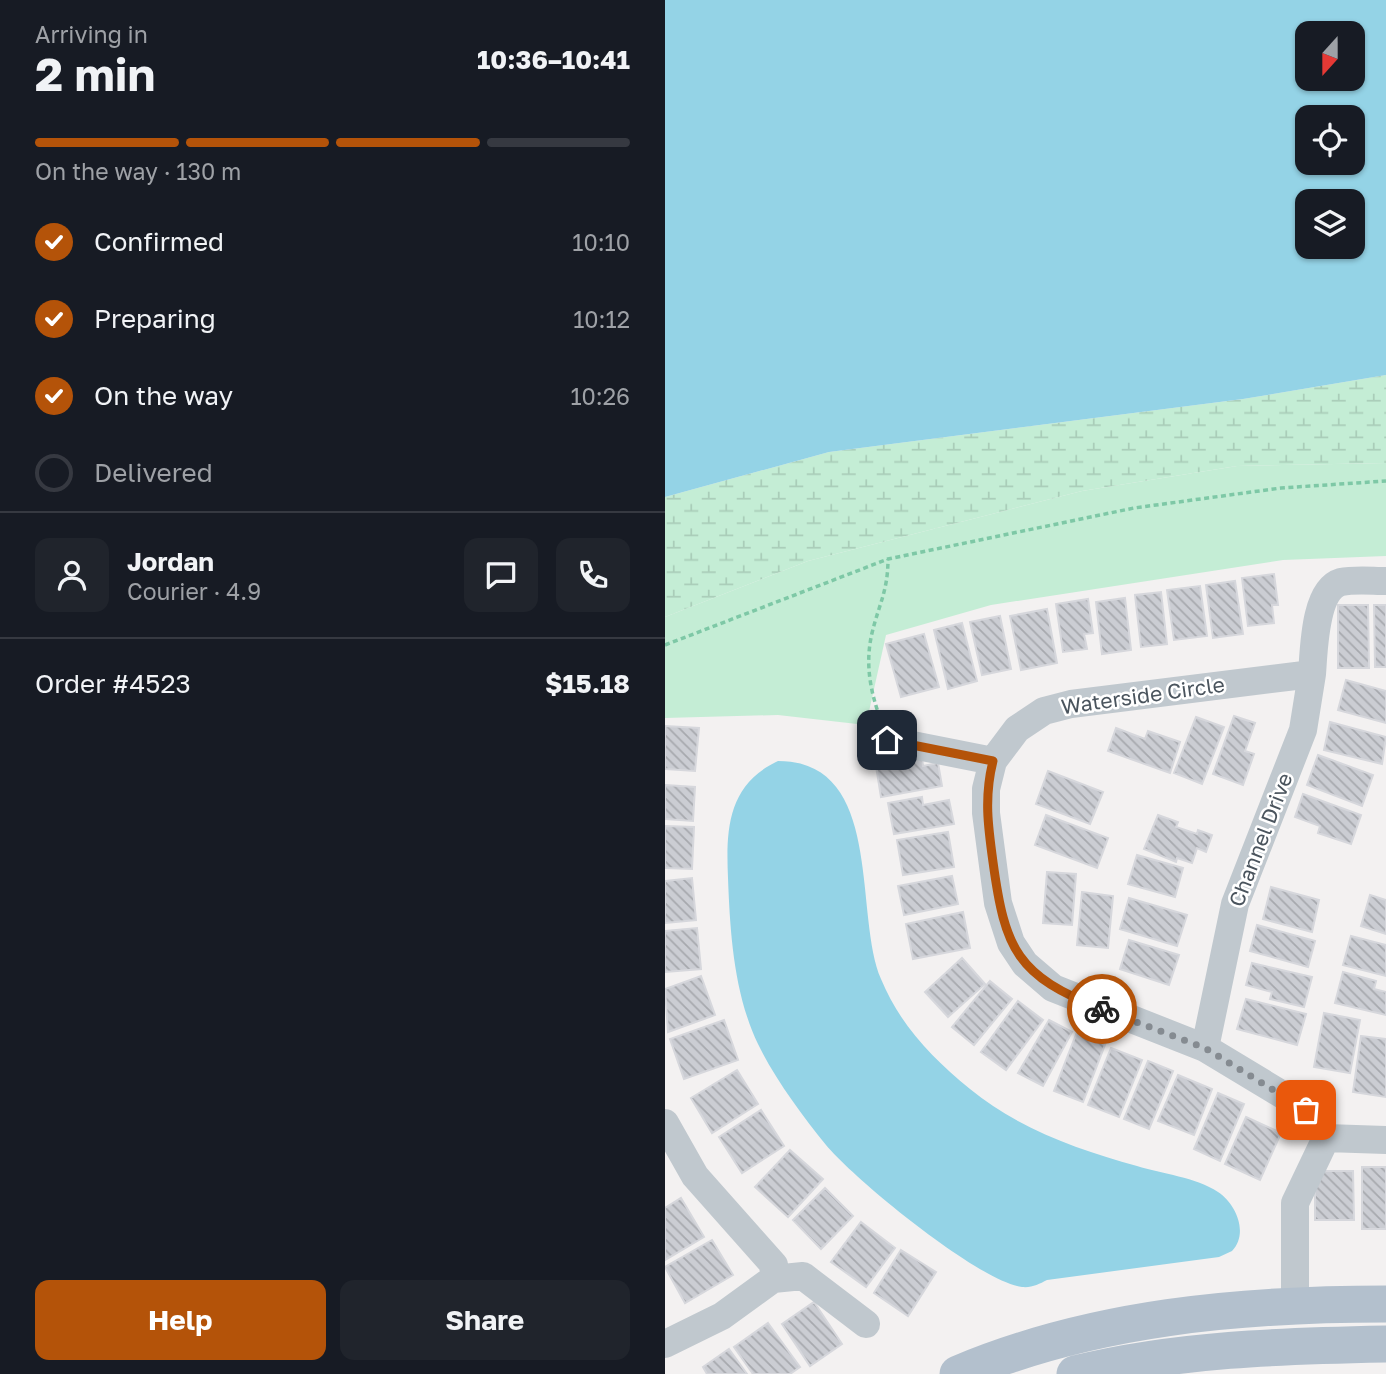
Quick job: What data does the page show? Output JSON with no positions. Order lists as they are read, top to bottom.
{
  "streets": {
    "street": ["Waterside Circle", "Channel Drive"]
  },
  "crossings": [
    ["Waterside Circle", "Channel Drive"]
  ],
  "north": "bottom",
  "page": {
    "heading": ["2 min", "Arriving in", "10:36–10:41"],
    "panel": [
      "Jordan",
      "Courier · 4.9",
      "Order #4523",
      "$15.18"
    ],
    "bar": "On the way · 130 m",
    "list": [
      ["Confirmed", "10:10"],
      ["Preparing", "10:12"],
      ["On the way", "10:26"],
      "Delivered"
    ],
    "buttons": ["Help", "Share"]
  }
}
